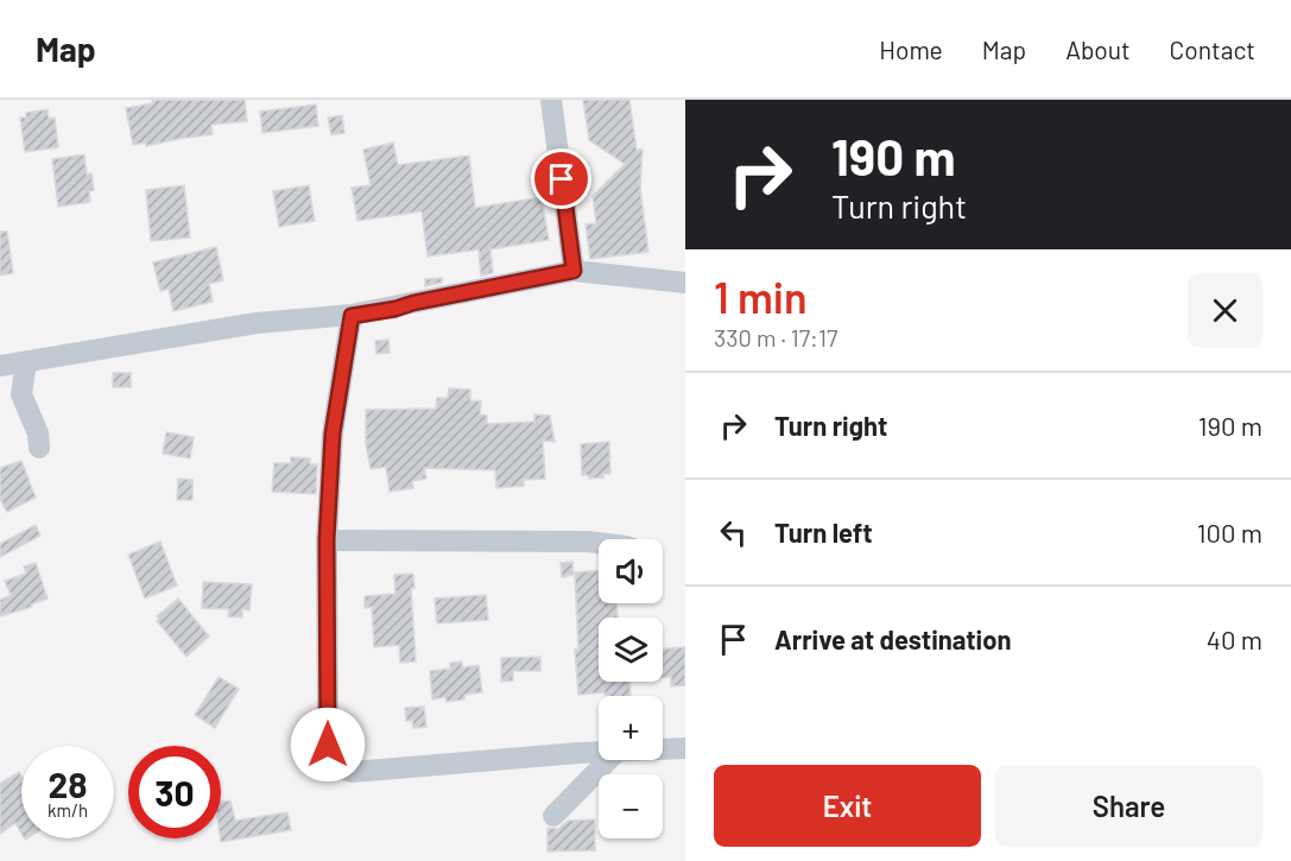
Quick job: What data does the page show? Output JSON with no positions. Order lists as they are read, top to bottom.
{
  "page": {
    "header": "Map",
    "nav": [
      "Home",
      "Map",
      "About",
      "Contact"
    ],
    "turn": ["190 m", "Turn right"],
    "heading": ["1 min", "330 m · 17:17"],
    "list": [
      {
        "name": "Turn right",
        "value": "190 m"
      },
      {
        "name": "Turn left",
        "value": "100 m"
      },
      {
        "name": "Arrive at destination",
        "value": "40 m"
      }
    ],
    "map_buttons": ["+", "−"],
    "speed": "28 km/h",
    "limit": "30",
    "buttons": ["Exit", "Share"]
  }
}
